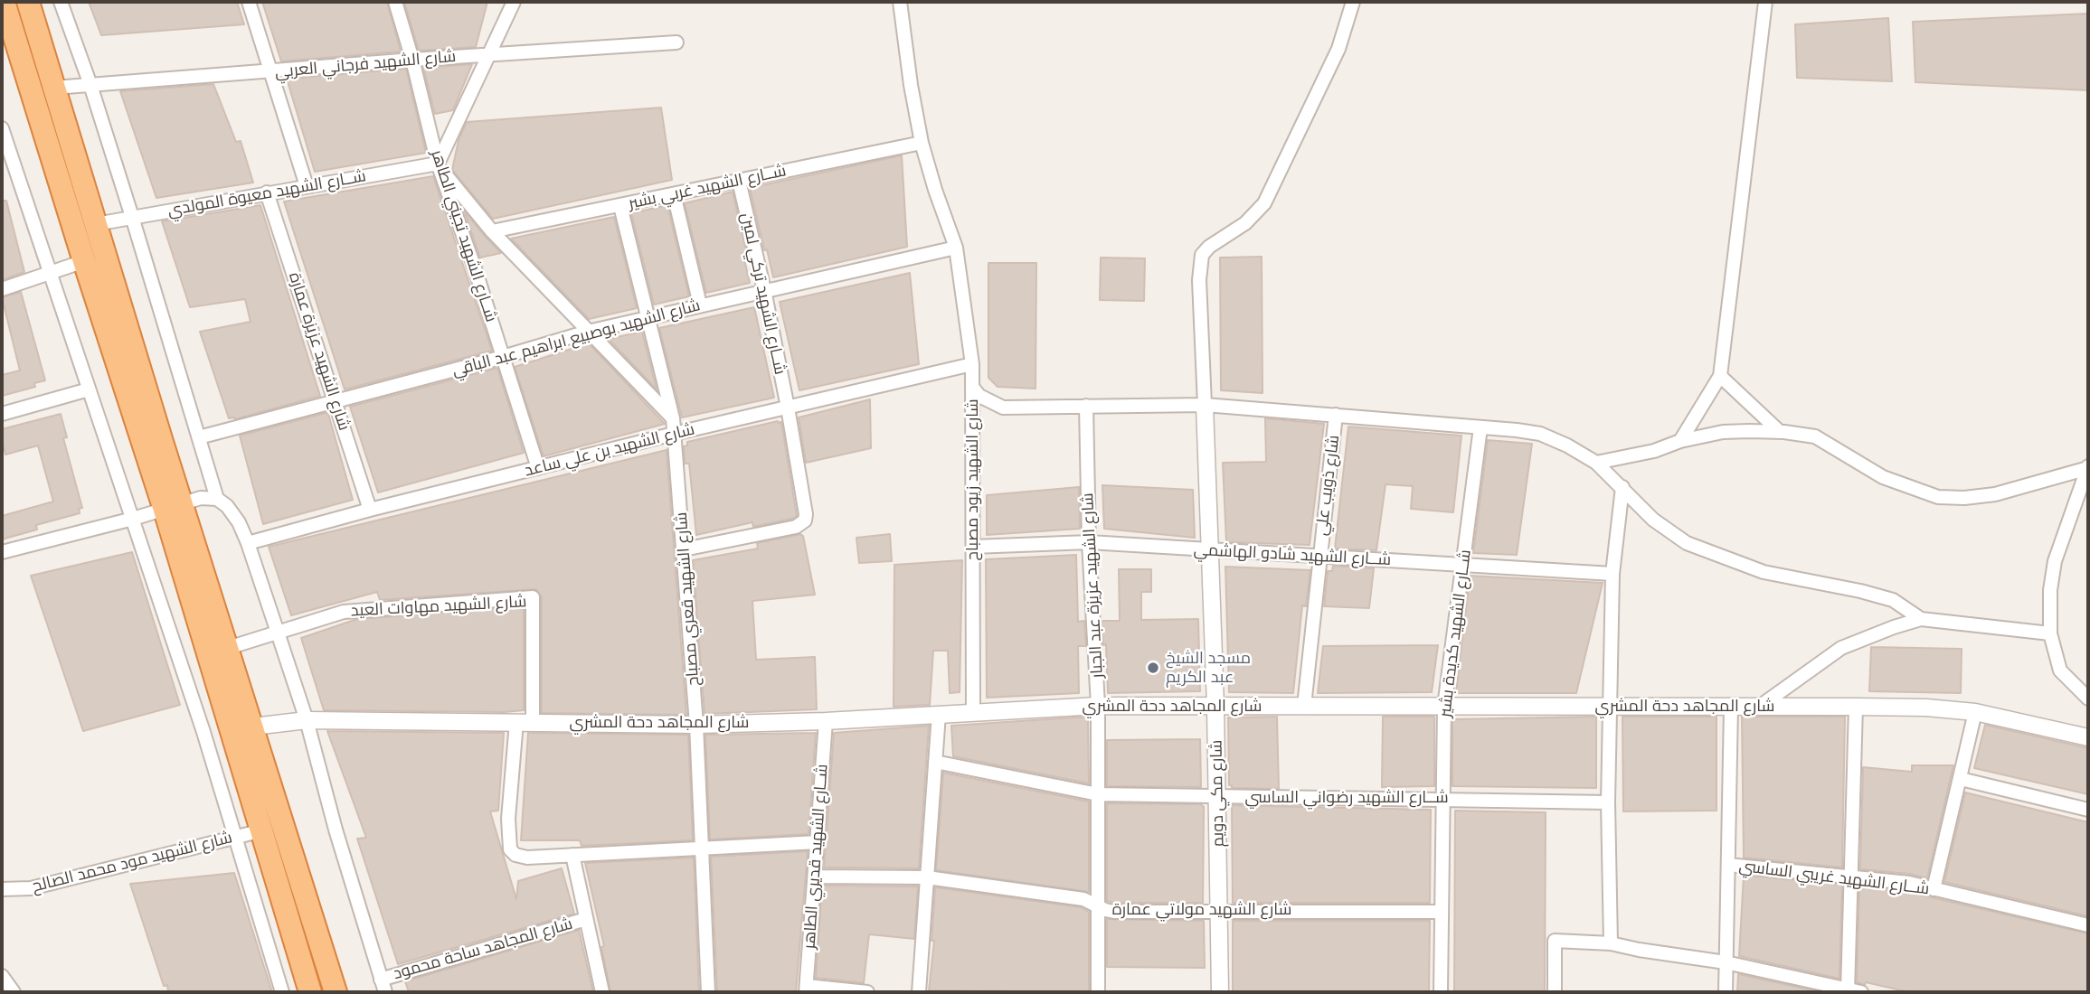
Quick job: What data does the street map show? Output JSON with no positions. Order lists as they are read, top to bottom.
{
  "streets": {
    "street": [
      "شارع الشهيد فرجاني العربي",
      "شــارع الشهيد غربي بشير",
      "شــارع الشهيد معيوة المولدي",
      "شــارع الشهيد تجيني الطاهر",
      "شــارع الشهيد تركي لمين",
      "شارع الشهيد بوصبيع ابراهيم عبد الباقي",
      "شارع الشهيد عزيزة عمارة",
      "شارع الشهيد بن علي ساعد",
      "شارع الشهيد زيود مصباح",
      "شارع ذويب علي",
      "شــارع الشهيد شادو الهاشمي",
      "شارع الشهيد عزيزة عبد الجبار",
      "شارع الشهيد قعري مصباح",
      "شارع الشهيد مهاوات العيد",
      "شــارع الشهيد كديدة بشير",
      "شارع المجاهد دحة المشري",
      "شارع مكي دويم",
      "شــارع الشهيد رضواني الساسي",
      "شــارع الشهيد قديري الطاهر",
      "شارع الشهيد مود محمد الصالح",
      "شــارع الشهيد غريبي الساسي",
      "شارع الشهيد مولاتي عمارة",
      "شارع المجاهد ساحة محمود"
    ]
  },
  "crossings": [
    ["شارع الشهيد فرجاني العربي", "شــارع الشهيد تجيني الطاهر"],
    ["شــارع الشهيد غربي بشير", "شــارع الشهيد تركي لمين"],
    ["شــارع الشهيد غربي بشير", "شارع الشهيد زيود مصباح"],
    ["شــارع الشهيد غربي بشير", "شارع الشهيد قعري مصباح"],
    ["شــارع الشهيد معيوة المولدي", "شــارع الشهيد تجيني الطاهر"],
    ["شــارع الشهيد معيوة المولدي", "شارع الشهيد عزيزة عمارة"],
    ["شــارع الشهيد تجيني الطاهر", "شارع الشهيد بوصبيع ابراهيم عبد الباقي"],
    ["شــارع الشهيد تجيني الطاهر", "شارع الشهيد بن علي ساعد"],
    ["شــارع الشهيد تركي لمين", "شارع الشهيد بوصبيع ابراهيم عبد الباقي"],
    ["شــارع الشهيد تركي لمين", "شارع الشهيد بن علي ساعد"],
    ["شــارع الشهيد تركي لمين", "شارع الشهيد قعري مصباح"],
    ["شارع الشهيد بوصبيع ابراهيم عبد الباقي", "شارع الشهيد عزيزة عمارة"],
    ["شارع الشهيد بوصبيع ابراهيم عبد الباقي", "شارع الشهيد زيود مصباح"],
    ["شارع الشهيد بوصبيع ابراهيم عبد الباقي", "شارع الشهيد قعري مصباح"],
    ["شارع الشهيد عزيزة عمارة", "شارع الشهيد بن علي ساعد"],
    ["شارع الشهيد بن علي ساعد", "شارع الشهيد زيود مصباح"],
    ["شارع الشهيد بن علي ساعد", "شارع الشهيد قعري مصباح"],
    ["شارع الشهيد زيود مصباح", "شــارع الشهيد شادو الهاشمي"],
    ["شارع الشهيد زيود مصباح", "شارع المجاهد دحة المشري"],
    ["شارع ذويب علي", "شــارع الشهيد شادو الهاشمي"],
    ["شارع ذويب علي", "شارع المجاهد دحة المشري"],
    ["شــارع الشهيد شادو الهاشمي", "شارع الشهيد عزيزة عبد الجبار"],
    ["شــارع الشهيد شادو الهاشمي", "شــارع الشهيد كديدة بشير"],
    ["شــارع الشهيد شادو الهاشمي", "شارع مكي دويم"],
    ["شارع الشهيد عزيزة عبد الجبار", "شارع المجاهد دحة المشري"],
    ["شارع الشهيد عزيزة عبد الجبار", "شــارع الشهيد رضواني الساسي"],
    ["شارع الشهيد عزيزة عبد الجبار", "شارع الشهيد مولاتي عمارة"],
    ["شارع الشهيد قعري مصباح", "شارع المجاهد دحة المشري"],
    ["شارع الشهيد مهاوات العيد", "شارع المجاهد دحة المشري"],
    ["شــارع الشهيد كديدة بشير", "شارع المجاهد دحة المشري"],
    ["شــارع الشهيد كديدة بشير", "شــارع الشهيد رضواني الساسي"],
    ["شــارع الشهيد كديدة بشير", "شارع الشهيد مولاتي عمارة"],
    ["شارع المجاهد دحة المشري", "شارع مكي دويم"],
    ["شارع المجاهد دحة المشري", "شــارع الشهيد قديري الطاهر"],
    ["شارع مكي دويم", "شــارع الشهيد رضواني الساسي"],
    ["شارع مكي دويم", "شارع الشهيد مولاتي عمارة"],
    ["شــارع الشهيد قديري الطاهر", "شارع الشهيد مولاتي عمارة"]
  ],
  "places": ["مسجد الشيخ عبد الكريم"]
}
